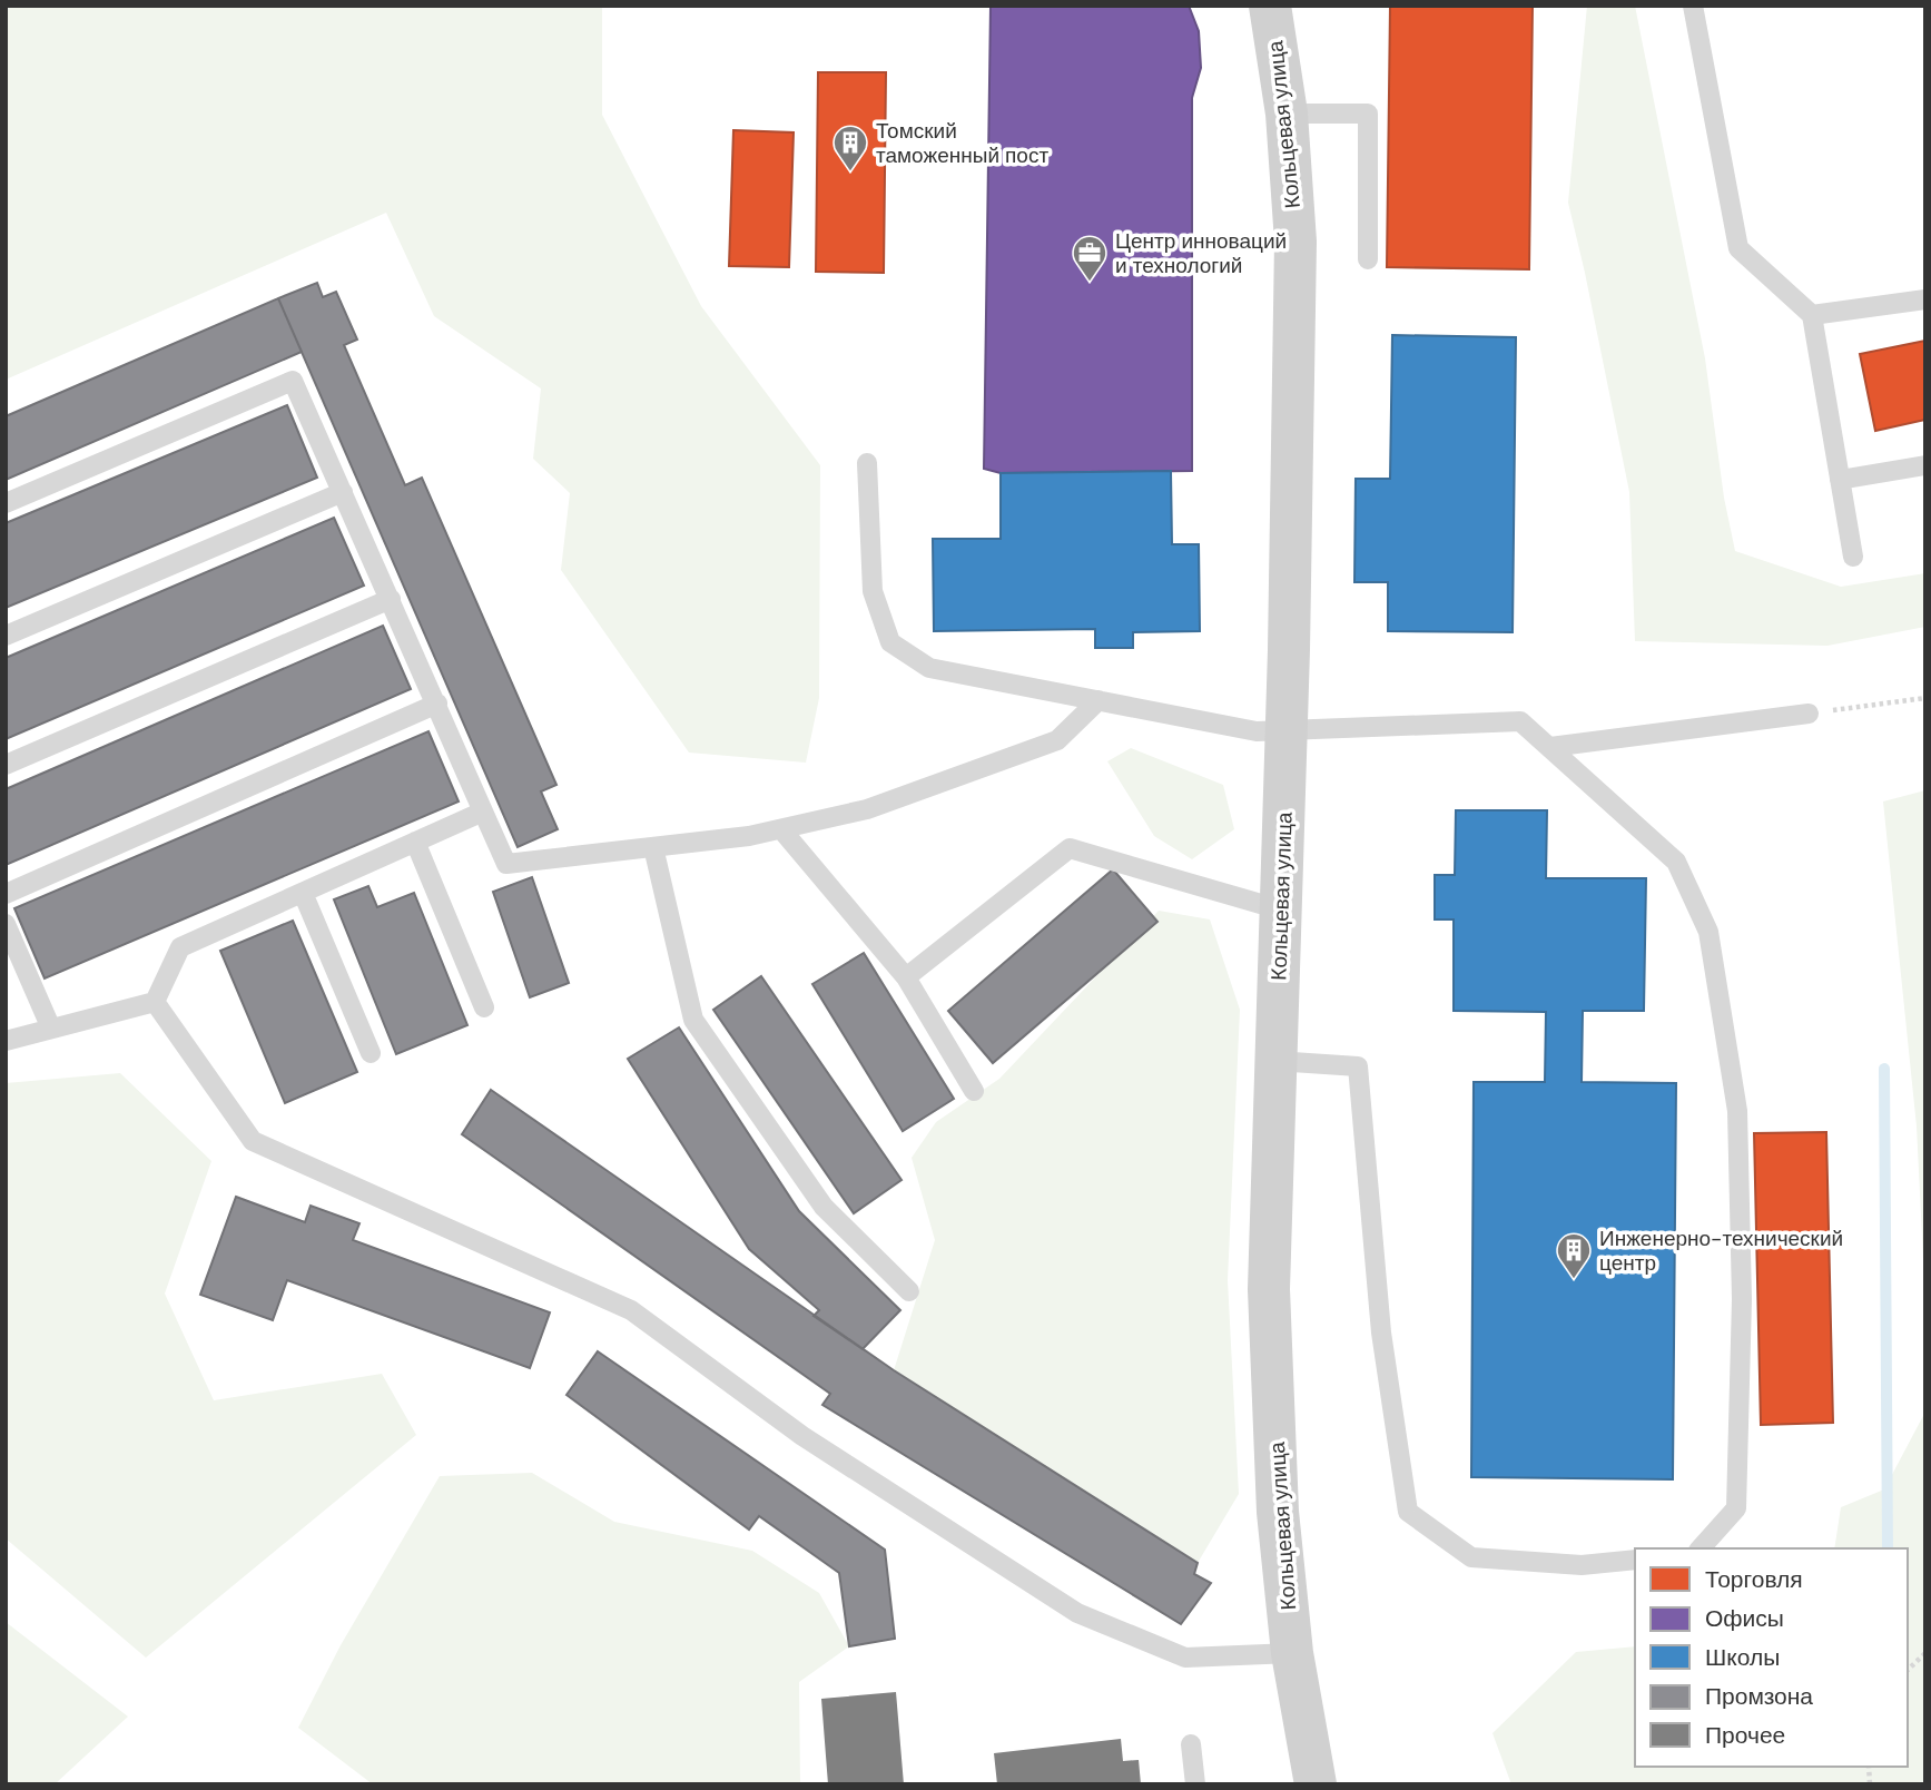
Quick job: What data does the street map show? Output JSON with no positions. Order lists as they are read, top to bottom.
{
  "streets": {
    "street": ["Кольцевая улица"]
  },
  "places": {
    "building": ["Томский таможенный пост", "Инженерно-технический центр"],
    "office": ["Центр инноваций и технологий"]
  },
  "legend": [
    "Торговля",
    "Офисы",
    "Школы",
    "Промзона",
    "Прочее"
  ]
}
